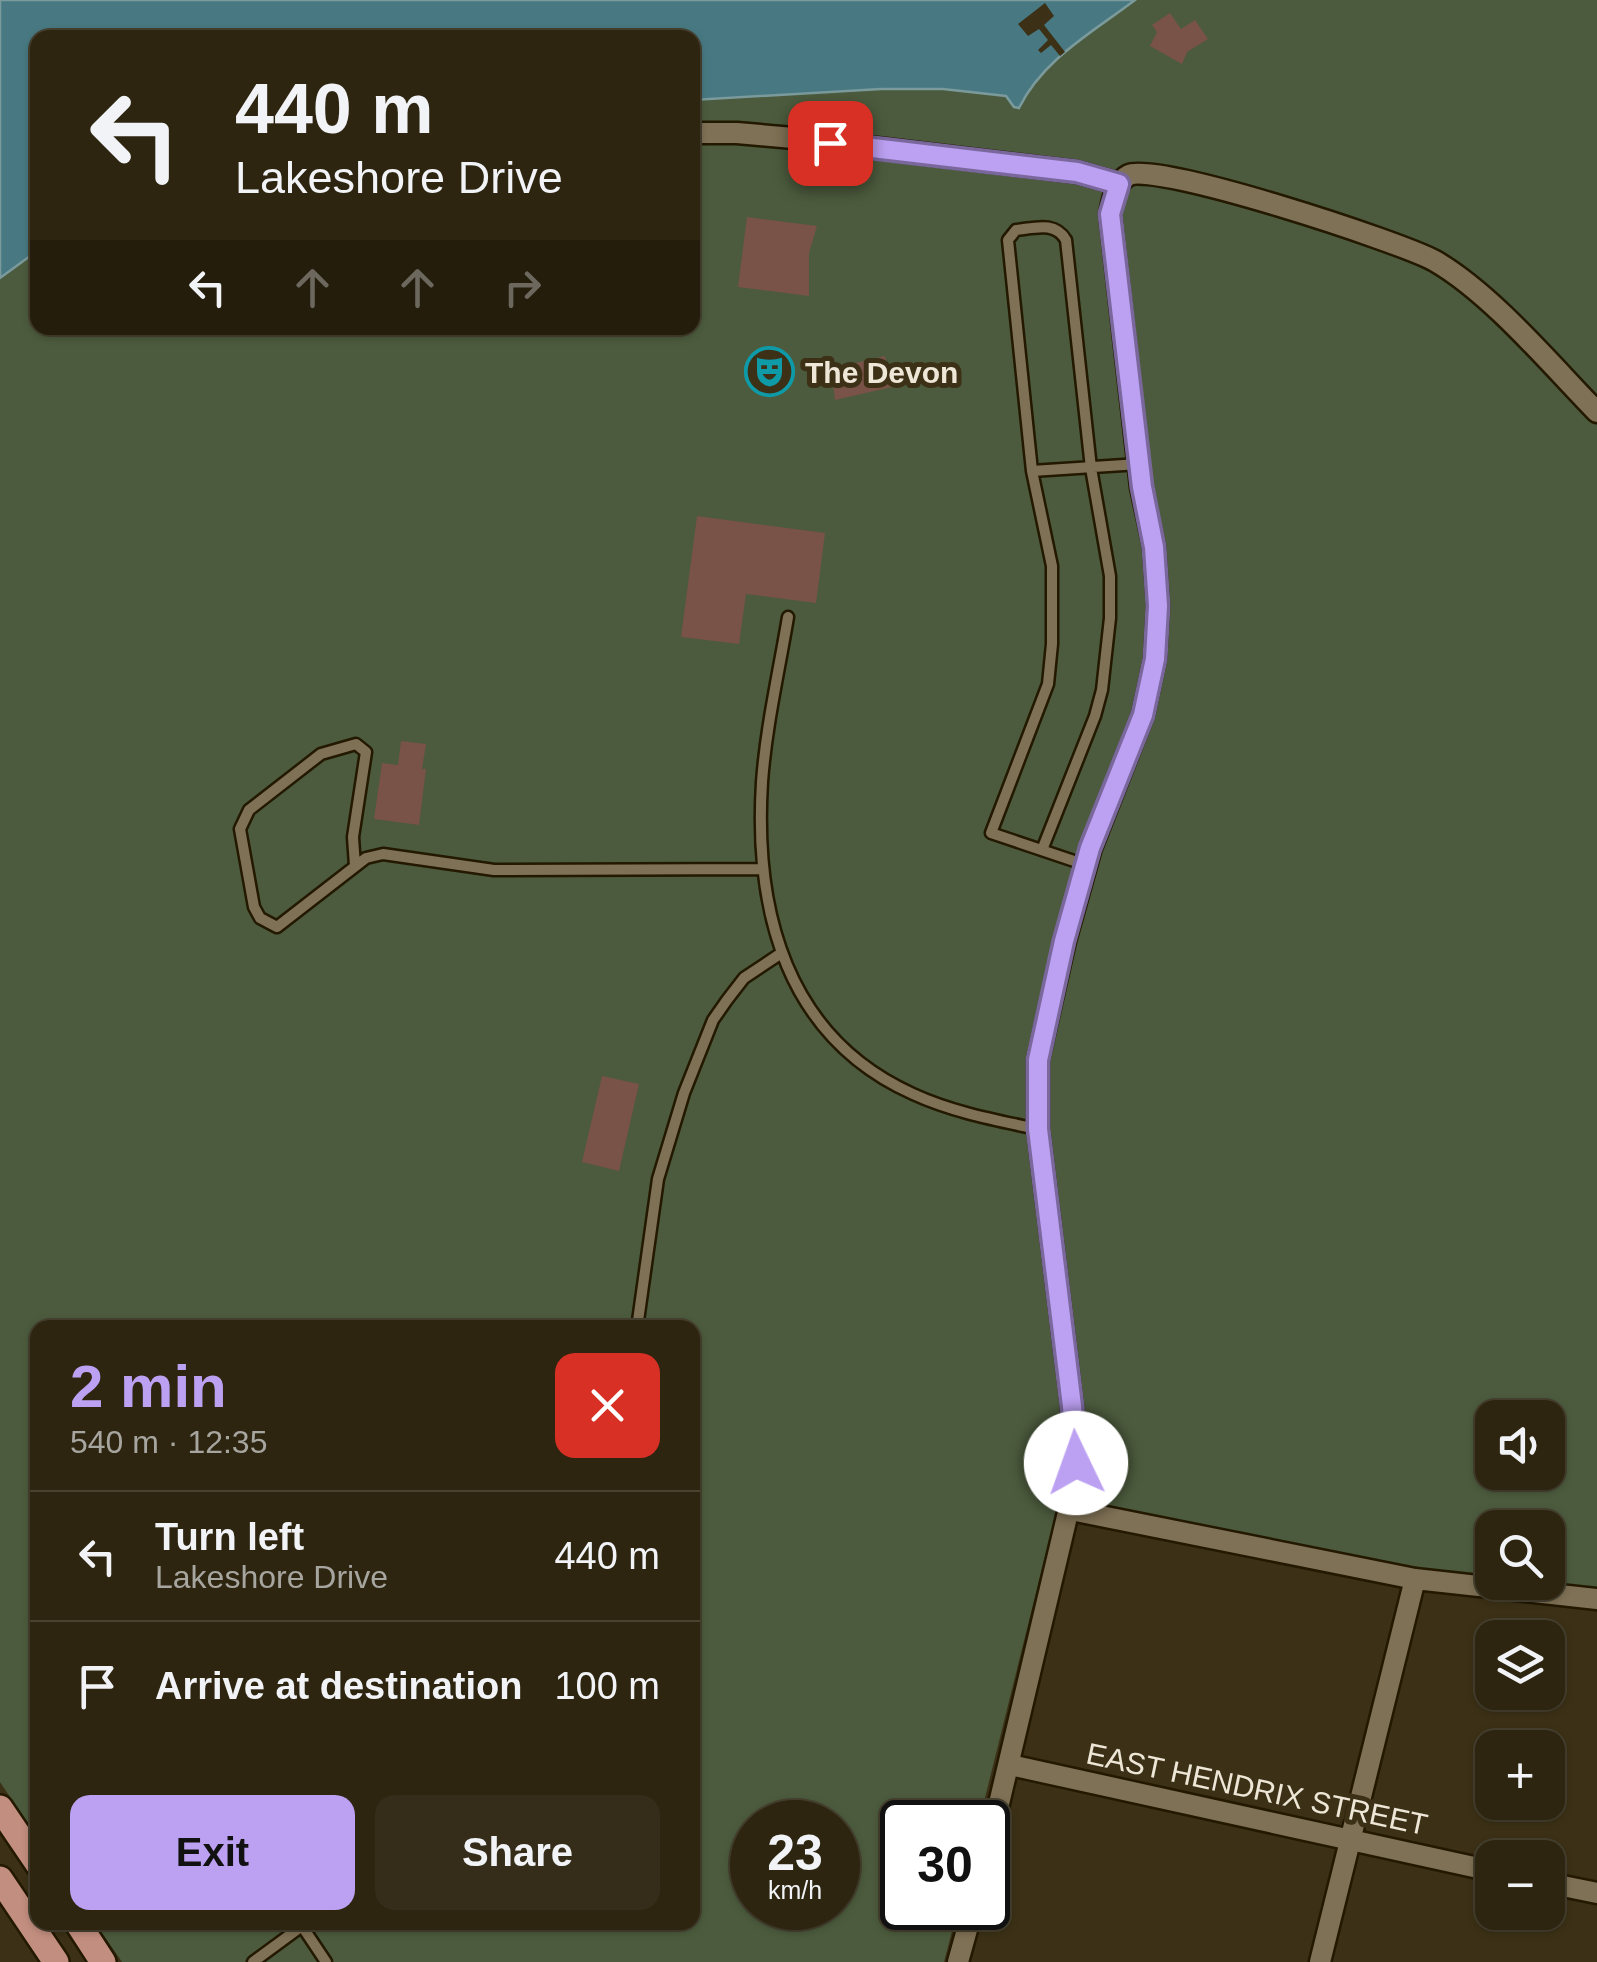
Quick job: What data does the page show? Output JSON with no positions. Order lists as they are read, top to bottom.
{
  "streets": {
    "street": ["EAST HENDRIX STREET"]
  },
  "places": {
    "theatre": ["The Devon"]
  },
  "page": {
    "turn": ["440 m", "Lakeshore Drive"],
    "heading": ["2 min", "540 m · 12:35"],
    "map_buttons": ["+", "−"],
    "list": [
      {
        "name": "Turn left",
        "note": "Lakeshore Drive",
        "value": "440 m"
      },
      {
        "name": "Arrive at destination",
        "value": "100 m"
      }
    ],
    "buttons": ["Exit", "Share"],
    "speed": "23 km/h",
    "limit": "30"
  }
}
